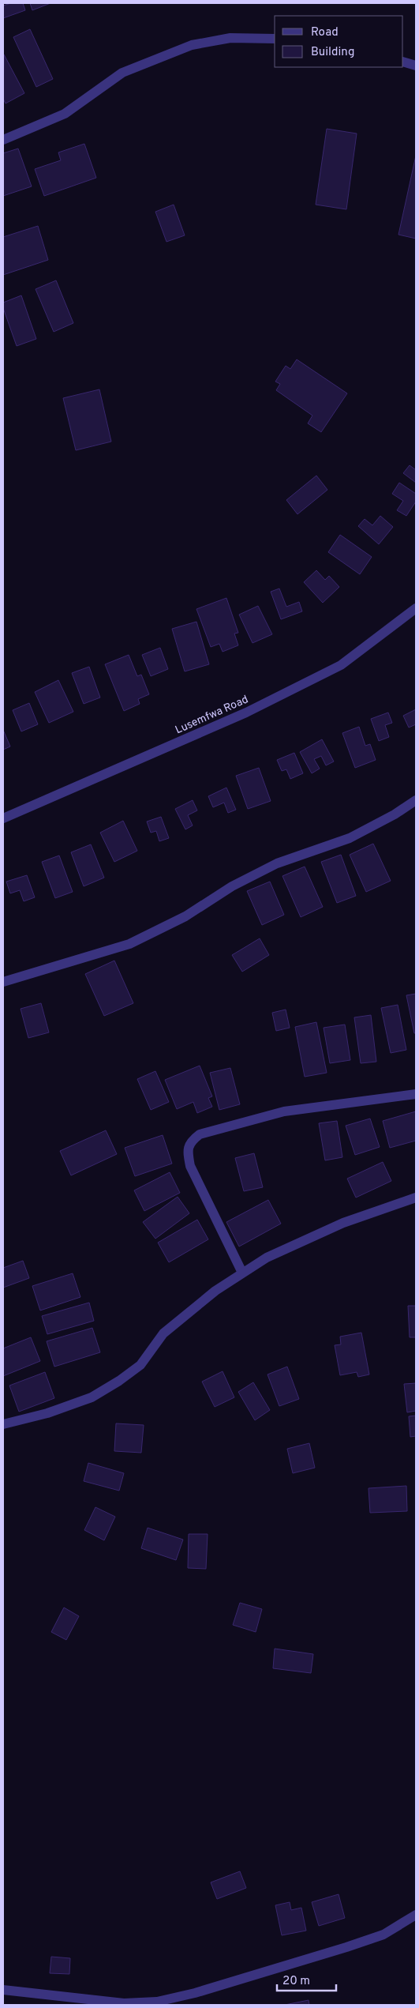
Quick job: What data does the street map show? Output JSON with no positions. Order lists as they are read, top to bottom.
{
  "streets": {
    "street": ["Lusemfwa Road"]
  },
  "legend": ["Road", "Building"],
  "scale_bar": "20 m"
}
